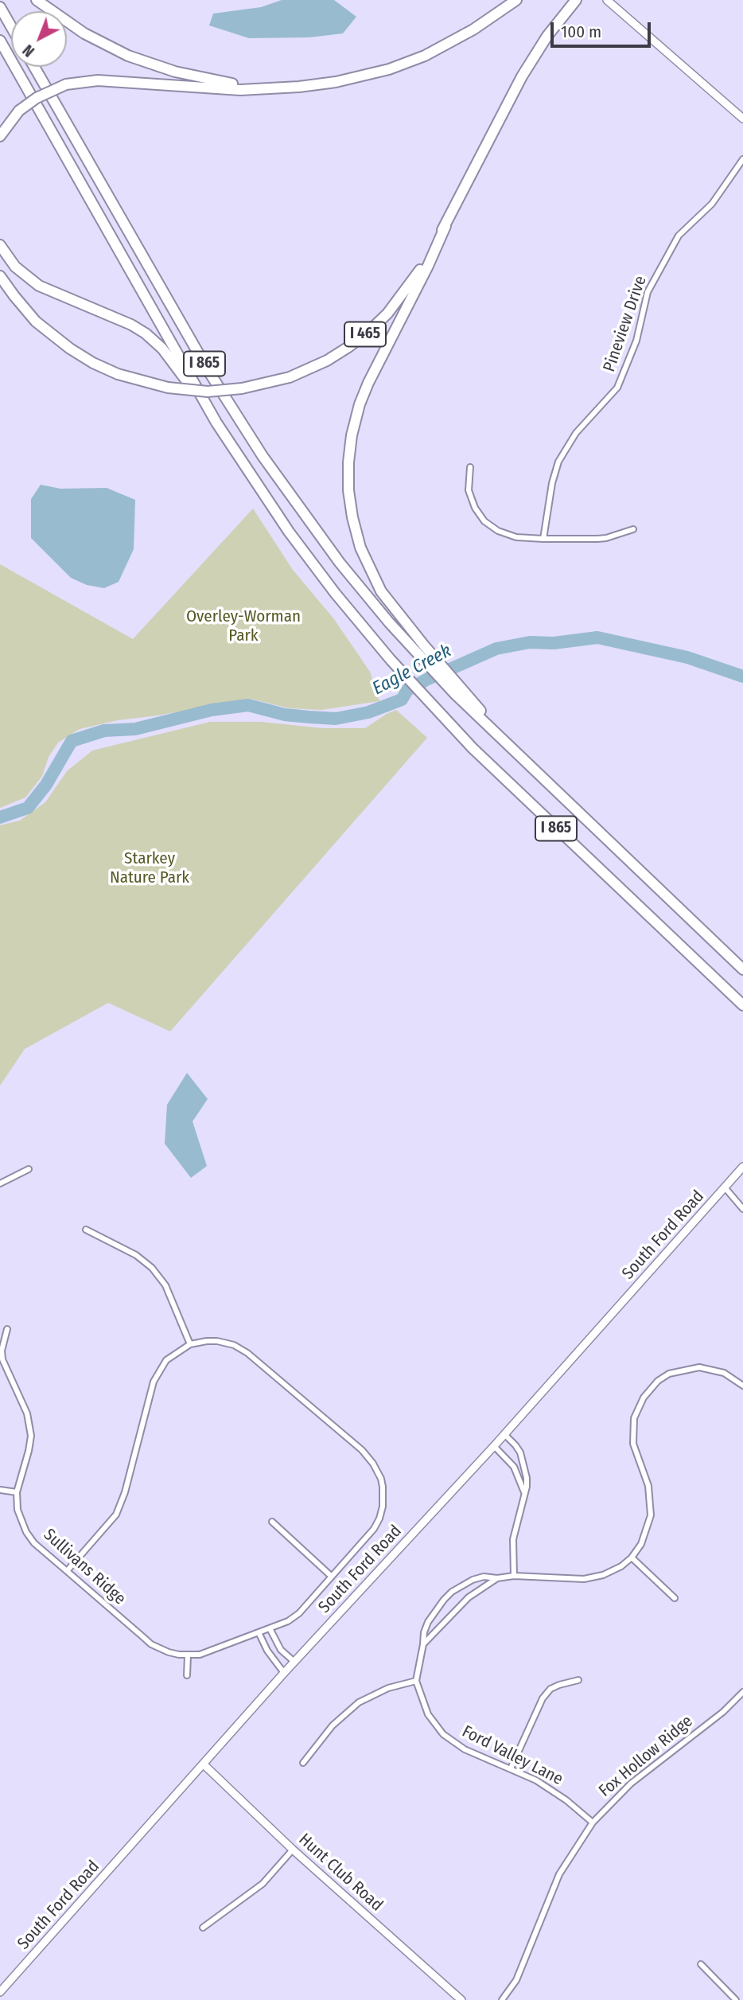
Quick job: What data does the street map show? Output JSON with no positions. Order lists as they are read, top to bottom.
{
  "streets": {
    "highway": ["I 465", "I 865"],
    "main road": ["South Ford Road", "Hunt Club Road"],
    "street": [
      "Pineview Drive",
      "Sullivans Ridge",
      "Ford Valley Lane",
      "Fox Hollow Ridge"
    ]
  },
  "crossings": [
    ["South Ford Road", "Hunt Club Road"],
    ["Ford Valley Lane", "Fox Hollow Ridge"]
  ],
  "water": ["Eagle Creek"],
  "parks": ["Overley-Worman Park", "Starkey Nature Park"],
  "scale_bar": "100 m",
  "north": "bottom left"
}
